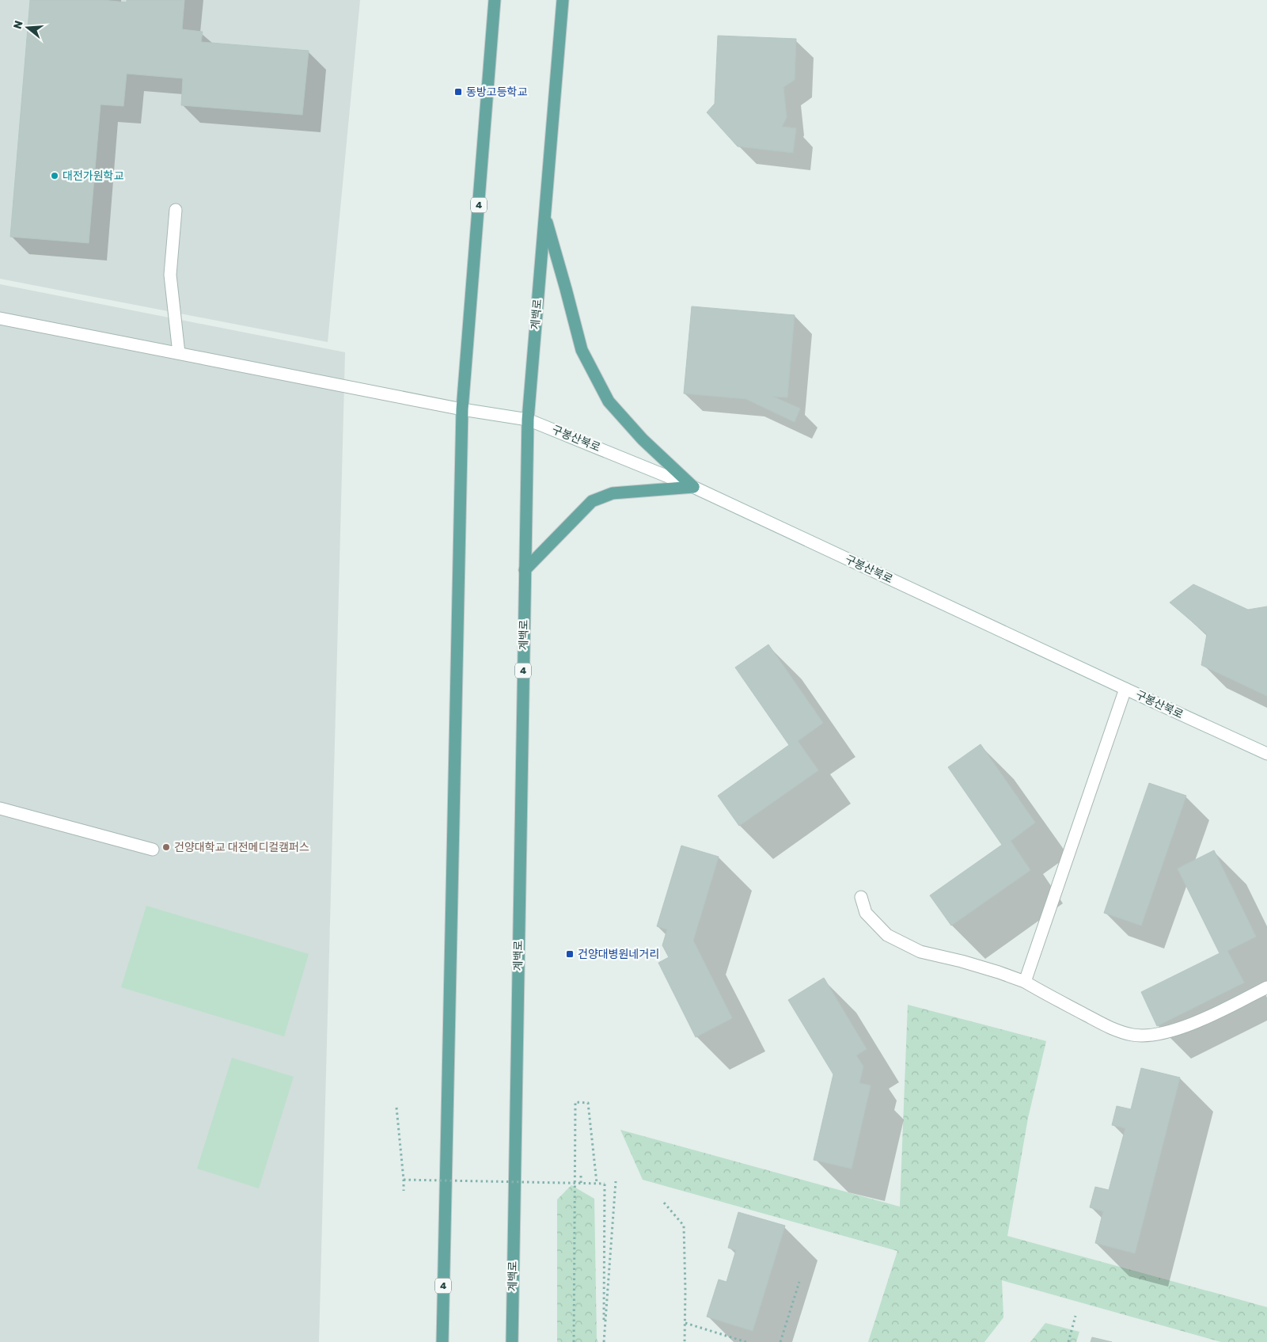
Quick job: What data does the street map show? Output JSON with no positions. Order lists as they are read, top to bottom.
{
  "streets": {
    "main road": ["4", "계백로", "구봉산북로"]
  },
  "crossings": [
    ["4", "구봉산북로"],
    ["계백로", "구봉산북로"]
  ],
  "places": {
    "transit": ["동방고등학교", "건양대병원네거리"],
    "other": ["대전가원학교", "건양대학교 대전메디컬캠퍼스"]
  },
  "north": "left"
}
